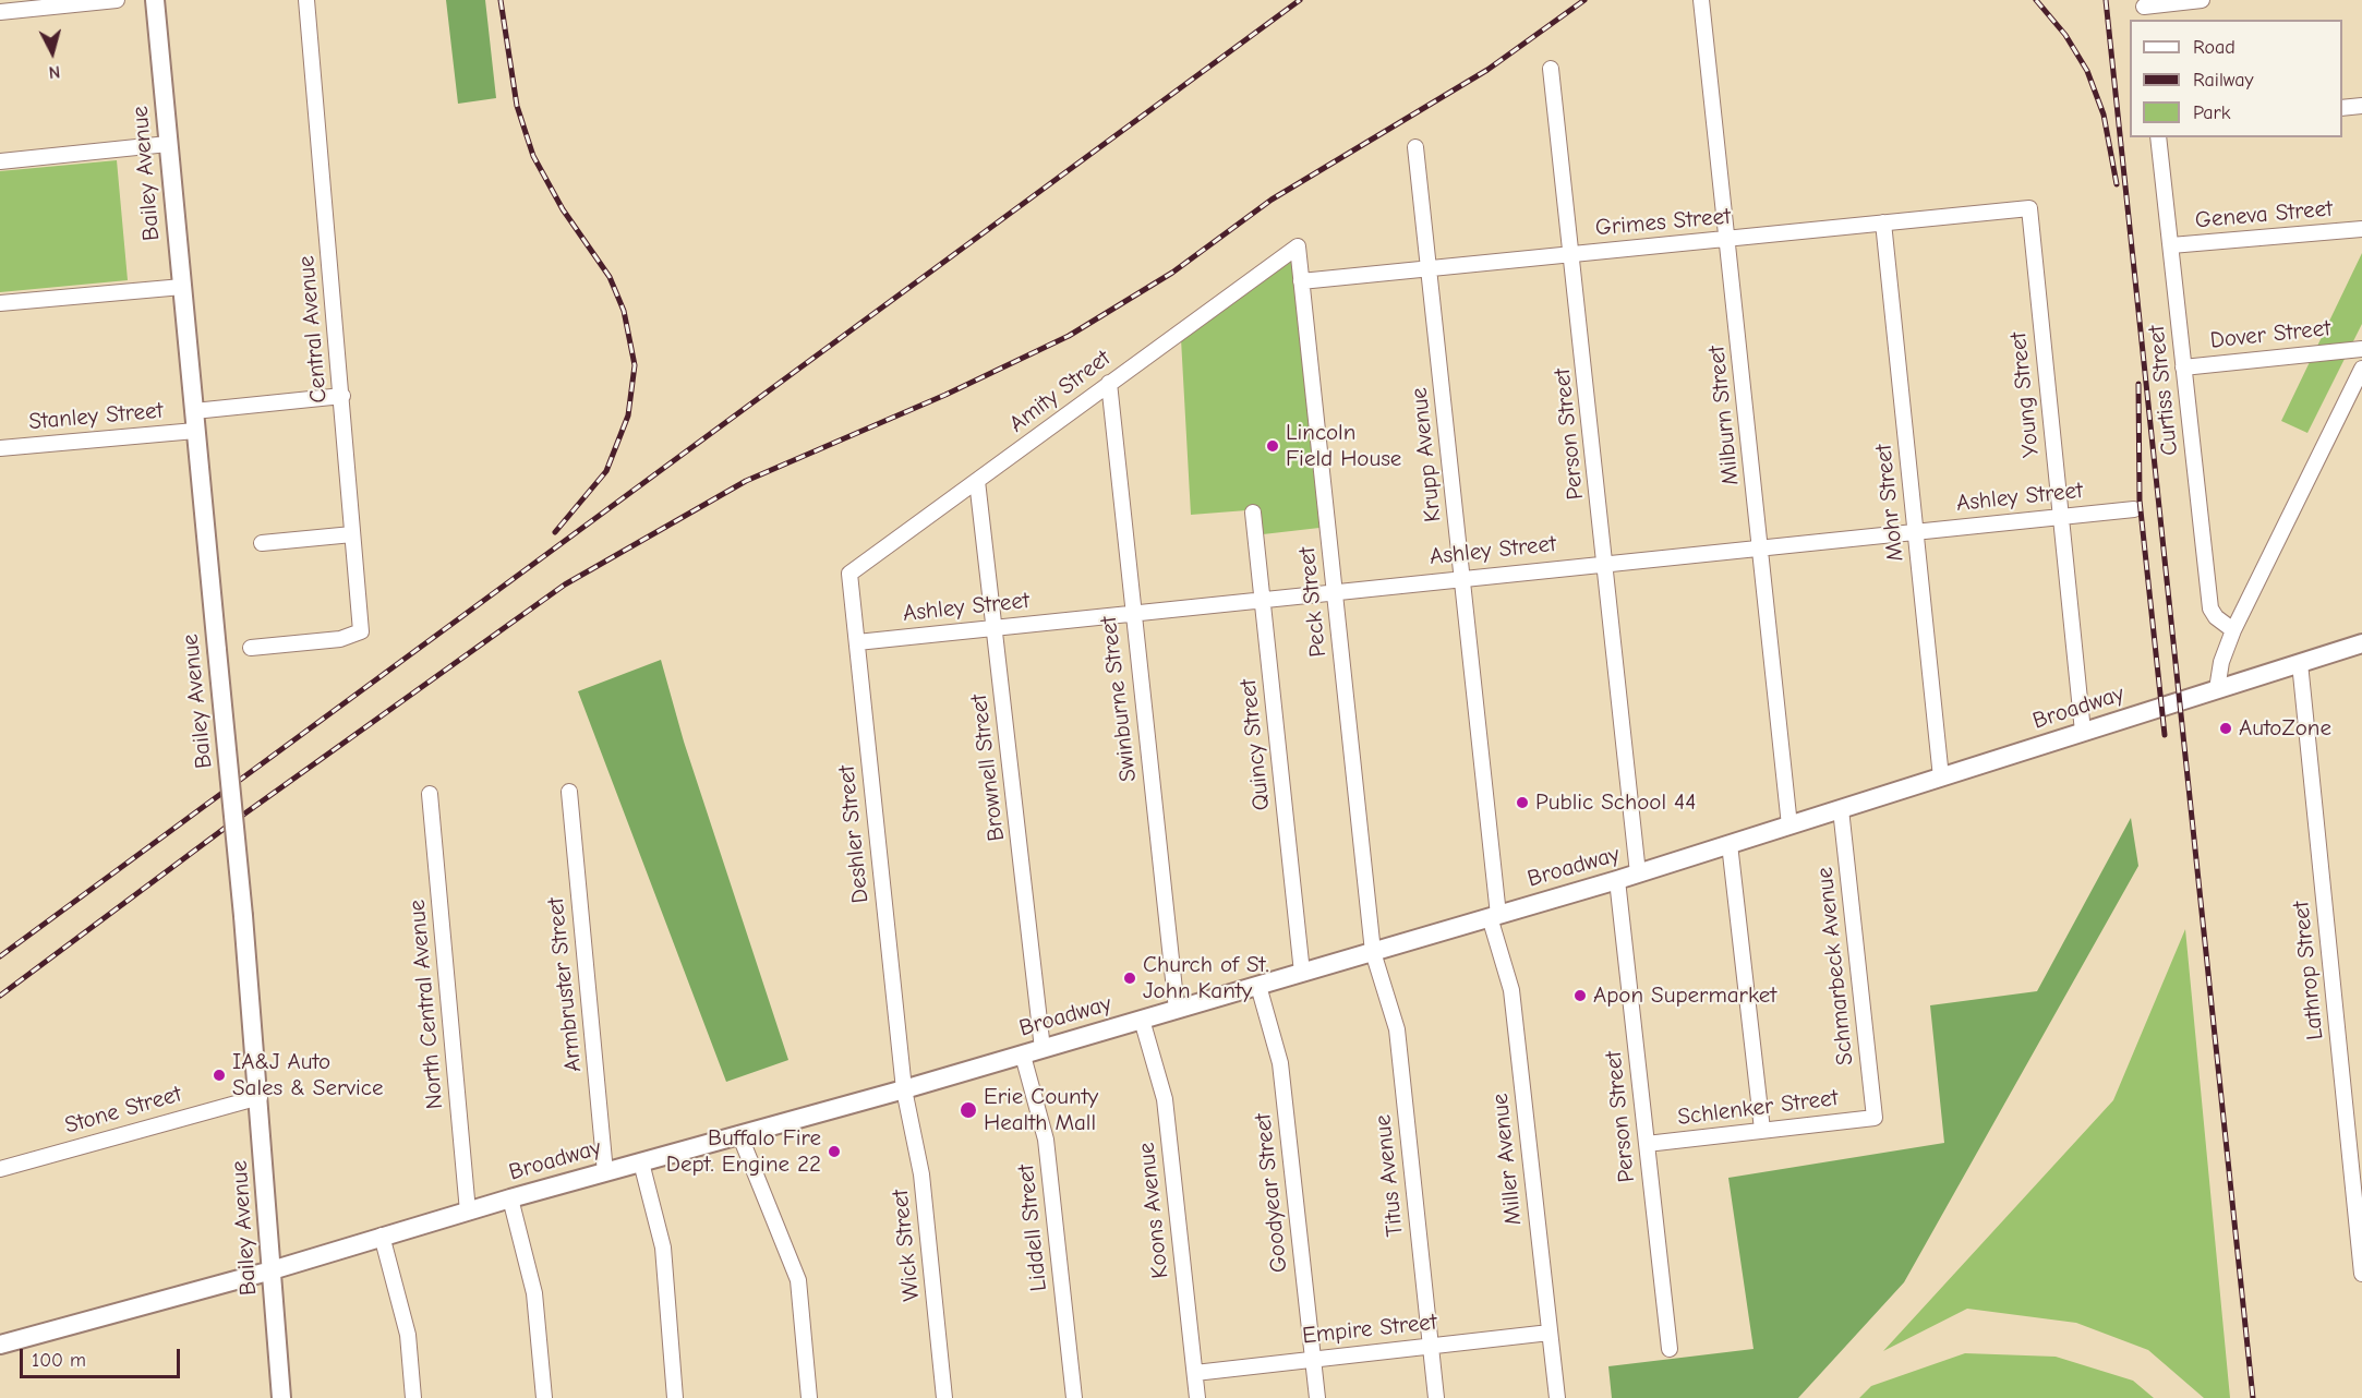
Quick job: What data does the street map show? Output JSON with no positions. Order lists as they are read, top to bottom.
{
  "streets": {
    "main road": ["Bailey Avenue", "Broadway"],
    "street": [
      "Geneva Street",
      "Grimes Street",
      "Central Avenue",
      "Dover Street",
      "Curtiss Street",
      "Amity Street",
      "Young Street",
      "Milburn Street",
      "Stanley Street",
      "Person Street",
      "Krupp Avenue",
      "Ashley Street",
      "Mohr Street",
      "Peck Street",
      "Swinburne Street",
      "Quincy Street",
      "Brownell Street",
      "Deshler Street",
      "Schmarbeck Avenue",
      "Lathrop Street",
      "Armbruster Street",
      "North Central Avenue",
      "Schlenker Street",
      "Stone Street",
      "Miller Avenue",
      "Titus Avenue",
      "Goodyear Street",
      "Koons Avenue",
      "Liddell Street",
      "Wick Street",
      "Empire Street"
    ]
  },
  "crossings": [
    ["Bailey Avenue", "Stanley Street"],
    ["Bailey Avenue", "Broadway"],
    ["Bailey Avenue", "Stone Street"],
    ["Geneva Street", "Curtiss Street"],
    ["Grimes Street", "Young Street"],
    ["Grimes Street", "Milburn Street"],
    ["Grimes Street", "Person Street"],
    ["Grimes Street", "Krupp Avenue"],
    ["Grimes Street", "Mohr Street"],
    ["Grimes Street", "Peck Street"],
    ["Central Avenue", "Stanley Street"],
    ["Dover Street", "Curtiss Street"],
    ["Amity Street", "Peck Street"],
    ["Amity Street", "Swinburne Street"],
    ["Amity Street", "Brownell Street"],
    ["Amity Street", "Deshler Street"],
    ["Young Street", "Ashley Street"],
    ["Young Street", "Broadway"],
    ["Milburn Street", "Ashley Street"],
    ["Milburn Street", "Broadway"],
    ["Person Street", "Ashley Street"],
    ["Person Street", "Broadway"],
    ["Person Street", "Schlenker Street"],
    ["Krupp Avenue", "Ashley Street"],
    ["Krupp Avenue", "Broadway"],
    ["Krupp Avenue", "Miller Avenue"],
    ["Ashley Street", "Mohr Street"],
    ["Ashley Street", "Peck Street"],
    ["Ashley Street", "Swinburne Street"],
    ["Ashley Street", "Quincy Street"],
    ["Ashley Street", "Brownell Street"],
    ["Ashley Street", "Deshler Street"],
    ["Mohr Street", "Broadway"],
    ["Peck Street", "Broadway"],
    ["Peck Street", "Titus Avenue"],
    ["Swinburne Street", "Broadway"],
    ["Broadway", "Quincy Street"],
    ["Broadway", "Brownell Street"],
    ["Broadway", "Deshler Street"],
    ["Broadway", "Schmarbeck Avenue"],
    ["Broadway", "Lathrop Street"],
    ["Broadway", "Armbruster Street"],
    ["Broadway", "North Central Avenue"],
    ["Broadway", "Miller Avenue"],
    ["Broadway", "Titus Avenue"],
    ["Broadway", "Goodyear Street"],
    ["Broadway", "Koons Avenue"],
    ["Broadway", "Liddell Street"],
    ["Broadway", "Wick Street"],
    ["Deshler Street", "Wick Street"],
    ["Schmarbeck Avenue", "Schlenker Street"],
    ["Miller Avenue", "Empire Street"],
    ["Titus Avenue", "Empire Street"],
    ["Goodyear Street", "Empire Street"],
    ["Koons Avenue", "Empire Street"]
  ],
  "places": [
    "Lincoln Field House",
    "AutoZone",
    "Public School 44",
    "Church of St. John Kanty",
    "Apon Supermarket",
    "IA&J Auto Sales & Service",
    "Erie County Health Mall",
    "Buffalo Fire Dept. Engine 22"
  ],
  "legend": ["Road", "Railway", "Park"],
  "scale_bar": "100 m",
  "north": "bottom"
}
